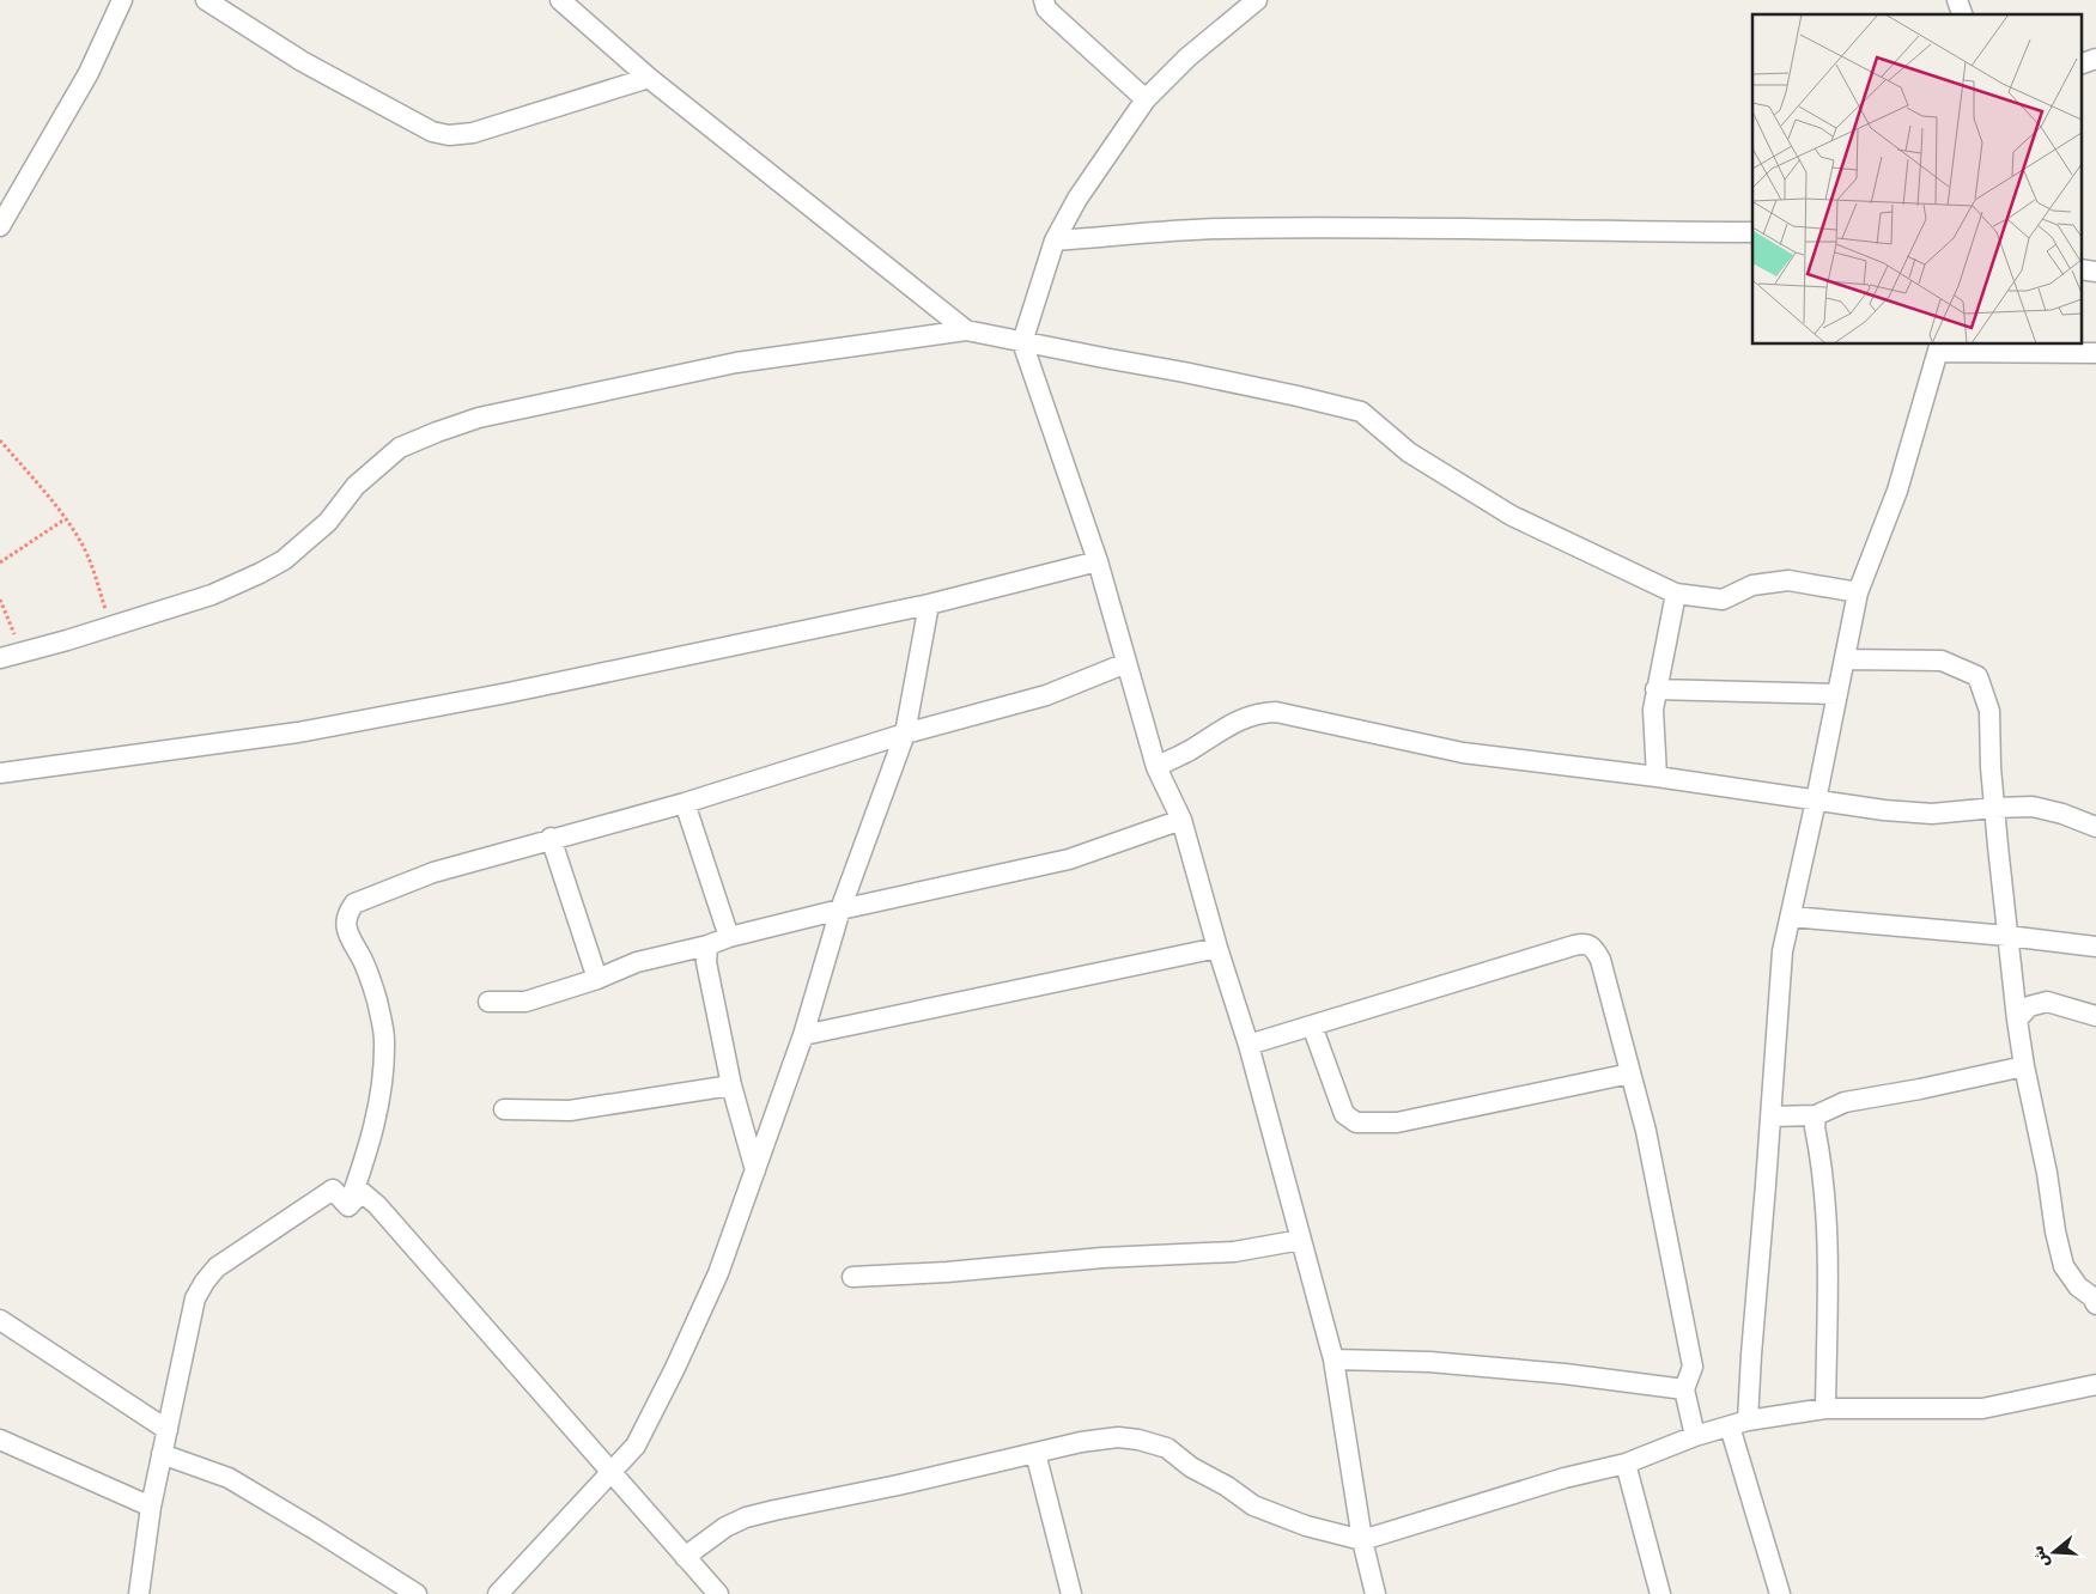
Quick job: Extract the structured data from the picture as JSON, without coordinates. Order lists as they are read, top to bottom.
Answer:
{
  "north": "left"
}
